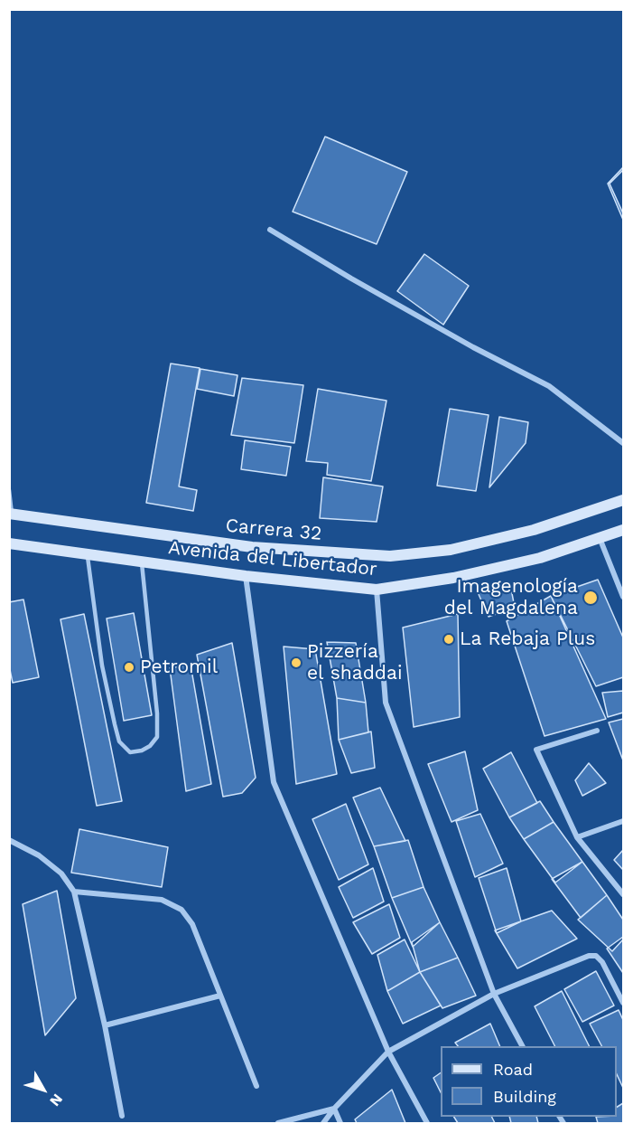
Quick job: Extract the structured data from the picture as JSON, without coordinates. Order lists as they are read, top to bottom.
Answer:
{
  "streets": {
    "main road": ["Carrera 32", "Avenida del Libertador"]
  },
  "places": [
    "Imagenología del Magdalena",
    "La Rebaja Plus",
    "Pizzería el shaddai",
    "Petromil"
  ],
  "legend": ["Road", "Building"],
  "north": "bottom right"
}
